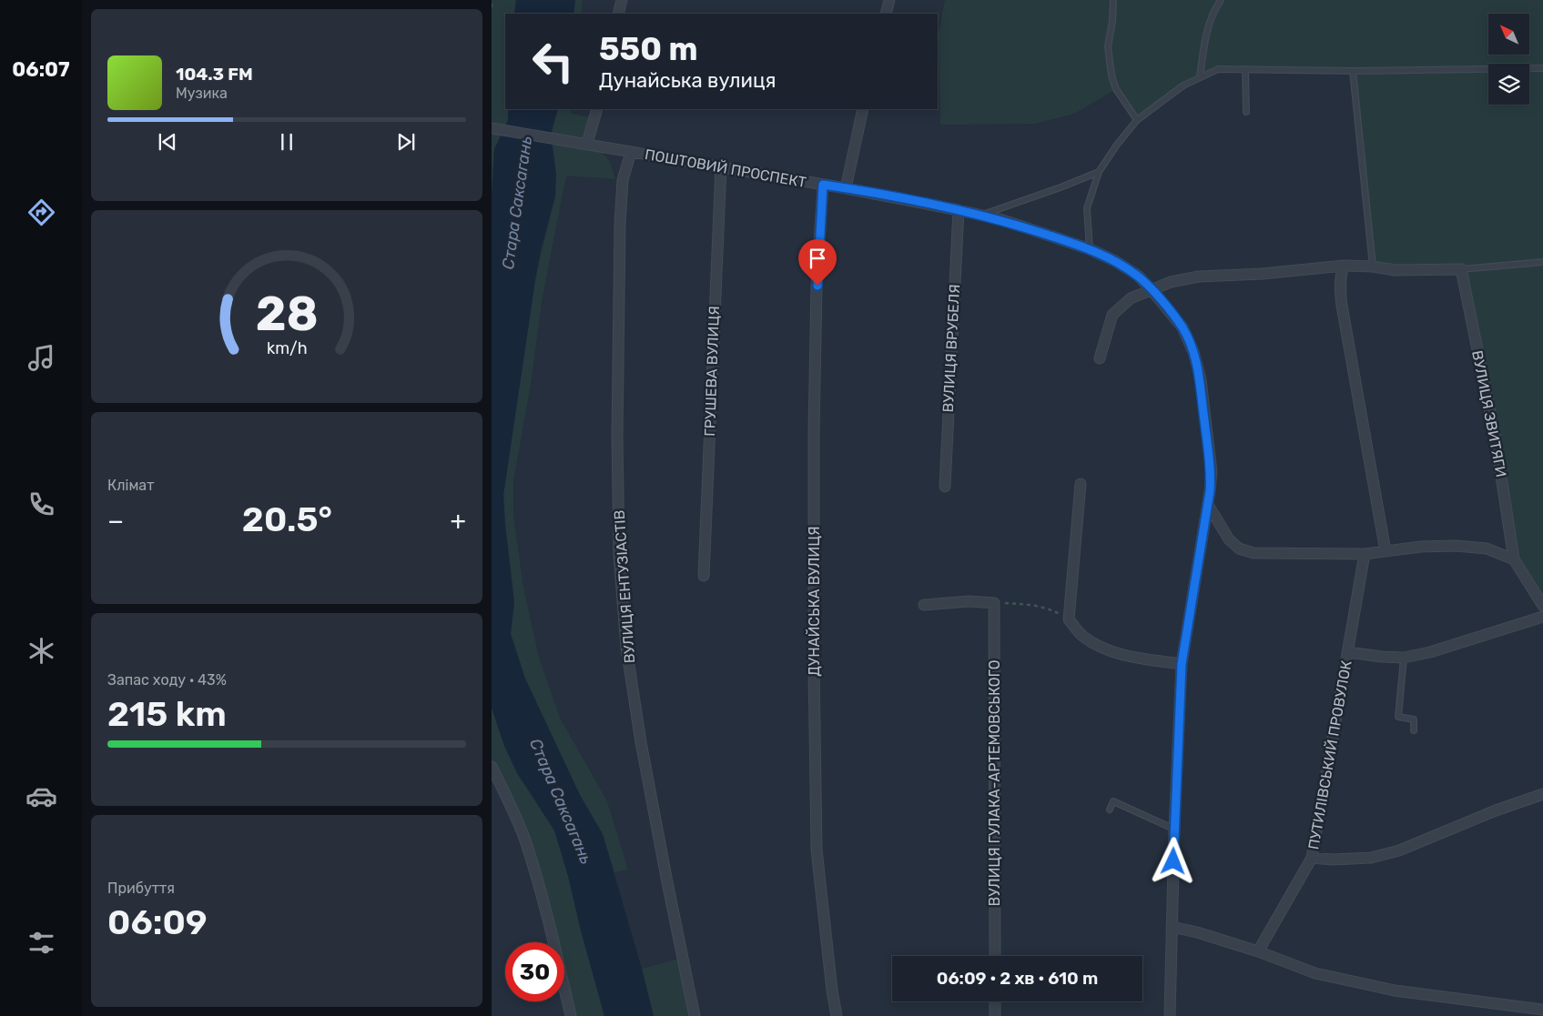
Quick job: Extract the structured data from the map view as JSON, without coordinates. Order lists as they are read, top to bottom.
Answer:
{
  "streets": {
    "street": [
      "ПОШТОВИЙ ПРОСПЕКТ",
      "ВУЛИЦЯ ВРУБЕЛЯ",
      "ГРУШЕВА ВУЛИЦЯ",
      "ВУЛИЦЯ ЗВИТЯГИ",
      "ВУЛИЦЯ ЕНТУЗІАСТІВ",
      "ДУНАЙСЬКА ВУЛИЦЯ",
      "ПУТИЛІВСЬКИЙ ПРОВУЛОК",
      "ВУЛИЦЯ ГУЛАКА-АРТЕМОВСЬКОГО"
    ]
  },
  "crossings": [
    ["ПОШТОВИЙ ПРОСПЕКТ", "ВУЛИЦЯ ВРУБЕЛЯ"],
    ["ПОШТОВИЙ ПРОСПЕКТ", "ГРУШЕВА ВУЛИЦЯ"],
    ["ПОШТОВИЙ ПРОСПЕКТ", "ВУЛИЦЯ ЕНТУЗІАСТІВ"],
    ["ПОШТОВИЙ ПРОСПЕКТ", "ДУНАЙСЬКА ВУЛИЦЯ"]
  ],
  "water": ["Стара Саксагань"],
  "north": "top left",
  "page": {
    "tabs": "06:07",
    "turn": ["550 m", "Дунайська вулиця"],
    "song": ["104.3 FM", "Музика"],
    "tile": [
      "Клімат",
      ["Запас ходу · 43%", "215 km"],
      ["Прибуття", "06:09"]
    ],
    "heat": ["−", "20.5°", "+"],
    "limit": "30",
    "trip": "06:09 · 2 хв · 610 m",
    "gauge": ["28", "km/h"]
  }
}
